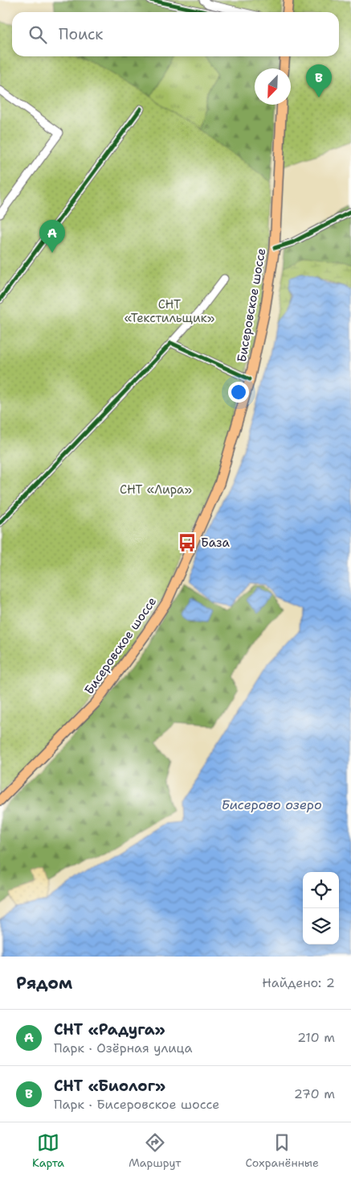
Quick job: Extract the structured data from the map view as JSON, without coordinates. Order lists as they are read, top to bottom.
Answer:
{
  "streets": {
    "main road": ["Бисеровское шоссе"]
  },
  "water": ["Бисерово озеро"],
  "parks": ["СНТ «Текстильщик»", "СНТ «Лира»"],
  "places": {
    "bus stop": ["База"]
  },
  "north": "bottom left",
  "page": {
    "search": "Поиск",
    "pins": ["B", "A"],
    "heading": ["Рядом", "Найдено: 2"],
    "list": [
      {
        "mark": "A",
        "name": "СНТ «Радуга»",
        "note": "Парк · Озёрная улица",
        "value": "210 m"
      },
      {
        "mark": "B",
        "name": "СНТ «Биолог»",
        "note": "Парк · Бисеровское шоссе",
        "value": "270 m"
      }
    ],
    "nav": ["Карта", "Маршрут", "Сохранённые"]
  }
}
